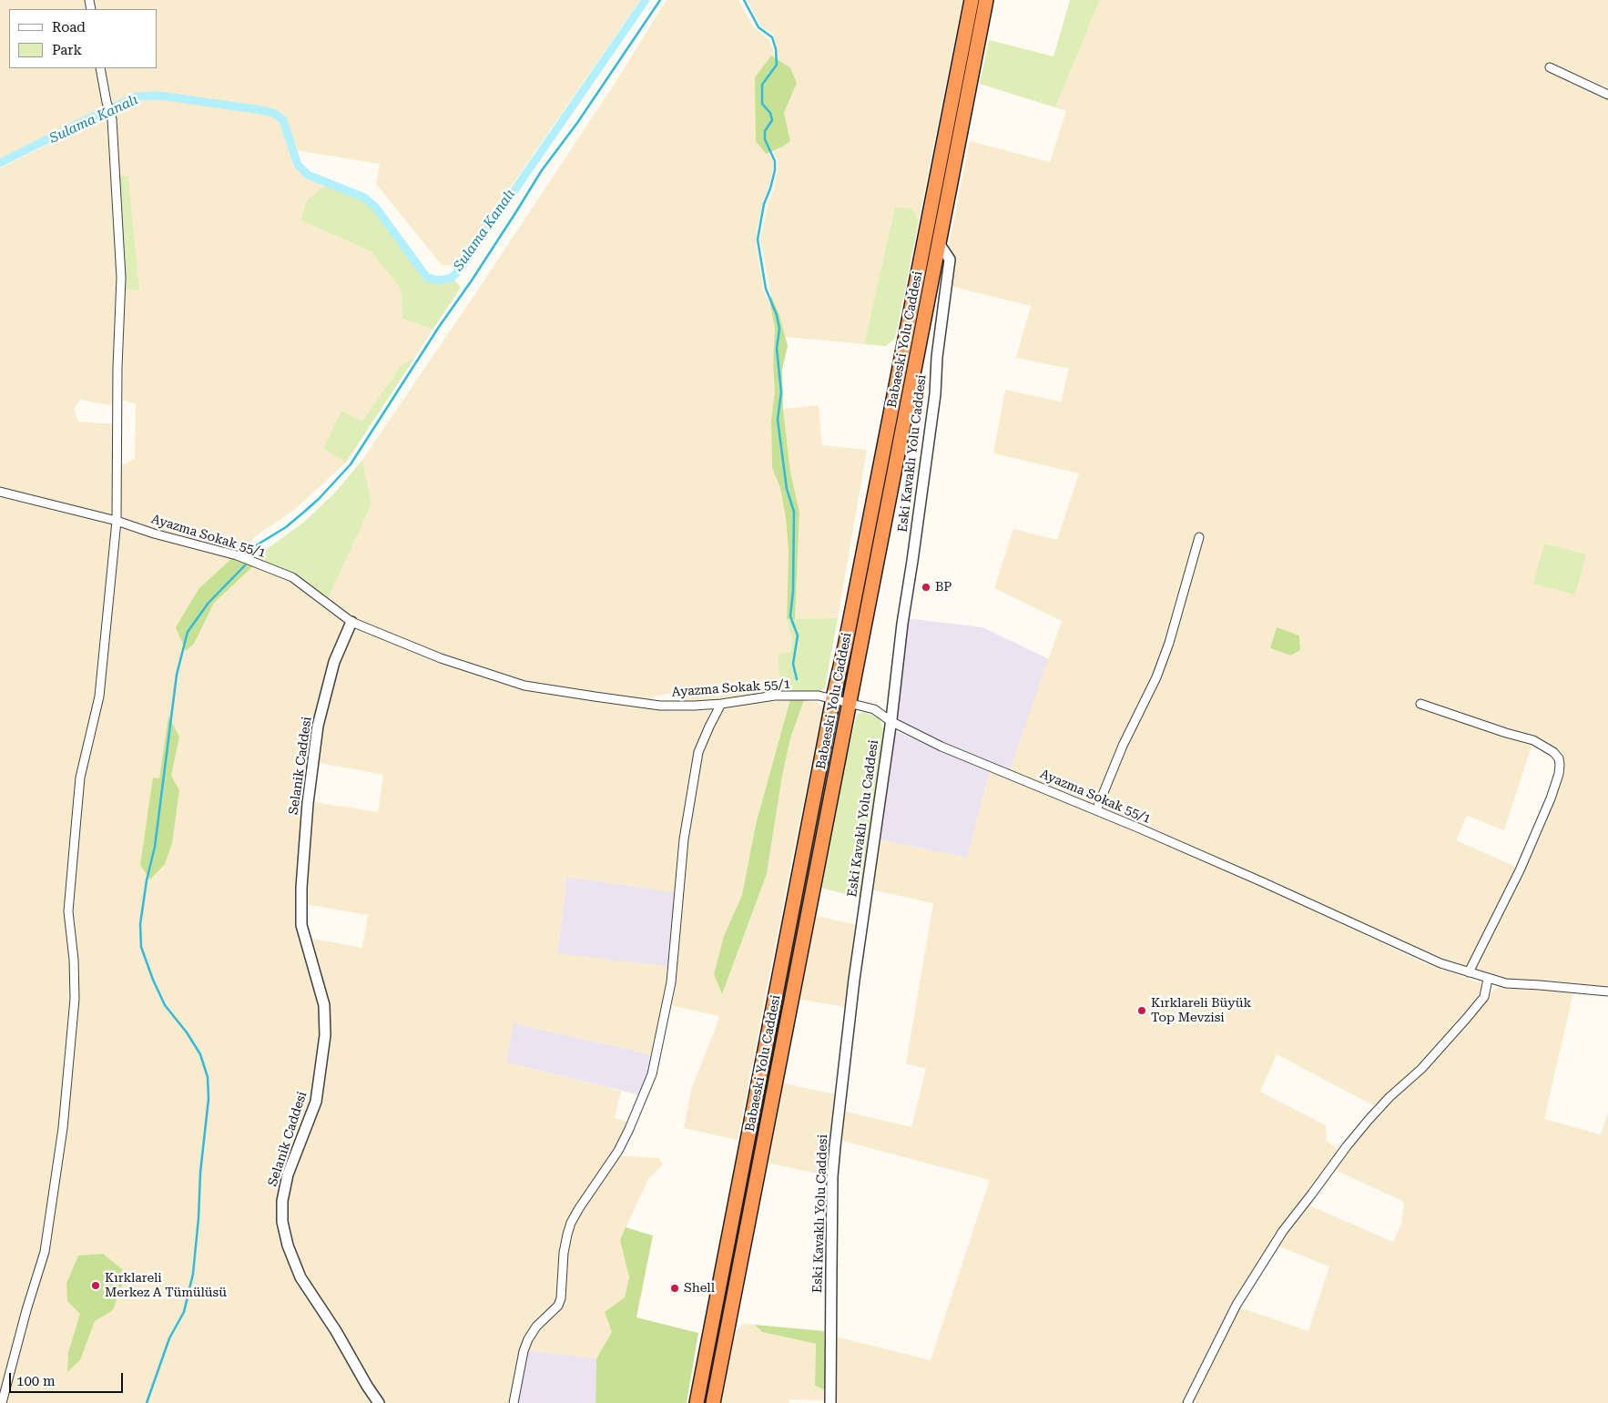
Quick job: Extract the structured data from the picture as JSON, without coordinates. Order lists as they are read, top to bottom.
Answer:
{
  "streets": {
    "highway": ["Babaeski Yolu Caddesi"],
    "street": ["Eski Kavaklı Yolu Caddesi", "Ayazma Sokak 55/1", "Selanik Caddesi"]
  },
  "crossings": [
    ["Babaeski Yolu Caddesi", "Eski Kavaklı Yolu Caddesi"],
    ["Babaeski Yolu Caddesi", "Ayazma Sokak 55/1"],
    ["Eski Kavaklı Yolu Caddesi", "Ayazma Sokak 55/1"],
    ["Ayazma Sokak 55/1", "Selanik Caddesi"]
  ],
  "water": ["Sulama Kanalı"],
  "places": [
    "BP",
    "Kırklareli Büyük Top Mevzisi",
    "Kırklareli Merkez A Tümülüsü",
    "Shell"
  ],
  "legend": ["Road", "Park"],
  "scale_bar": "100 m"
}
